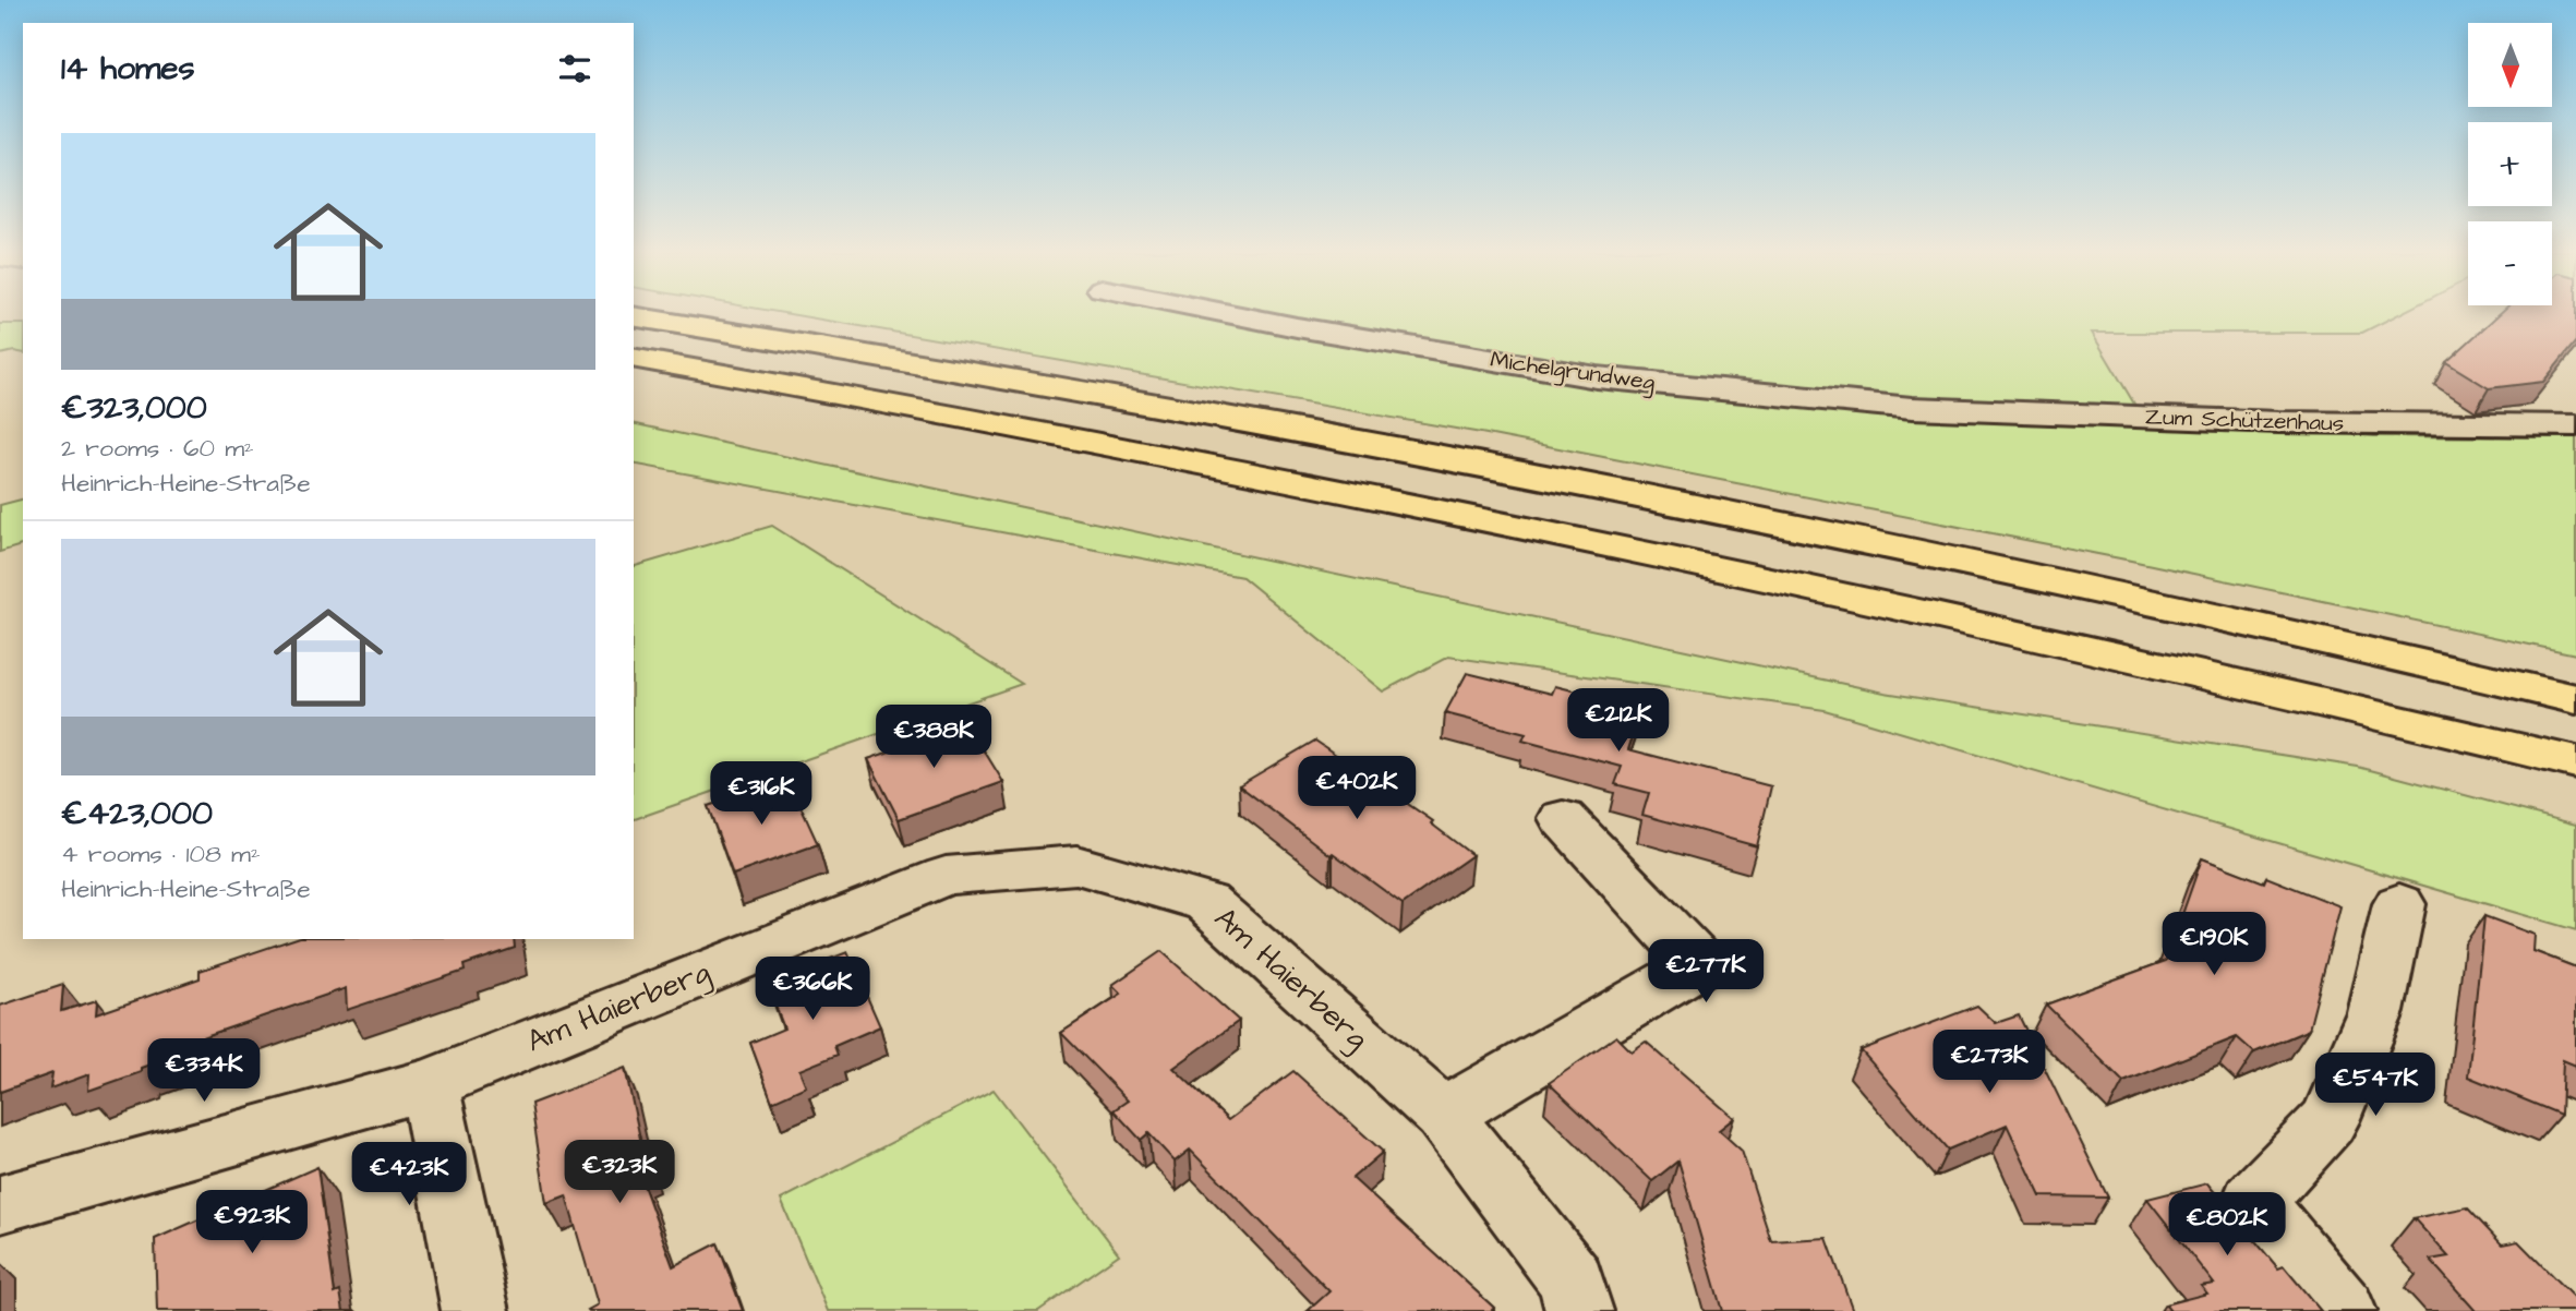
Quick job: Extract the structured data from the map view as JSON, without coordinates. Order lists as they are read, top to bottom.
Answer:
{
  "streets": {
    "street": ["Michelgrundweg", "Zum Schützenhaus", "Am Haierberg"]
  },
  "crossings": [
    ["Michelgrundweg", "Zum Schützenhaus"]
  ],
  "north": "bottom",
  "page": {
    "map_buttons": ["+", "−"],
    "heading": "14 homes",
    "list": [
      {
        "name": "€323,000",
        "note": "2 rooms · 60 m² · Heinrich-Heine-Straße"
      },
      {
        "name": "€423,000",
        "note": "4 rooms · 108 m² · Heinrich-Heine-Straße"
      }
    ],
    "price": [
      "€212K",
      "€388K",
      "€402K",
      "€316K",
      "€190K",
      "€277K",
      "€366K",
      "€273K",
      "€334K",
      "€547K",
      "€323K",
      "€423K",
      "€923K",
      "€802K"
    ]
  }
}
